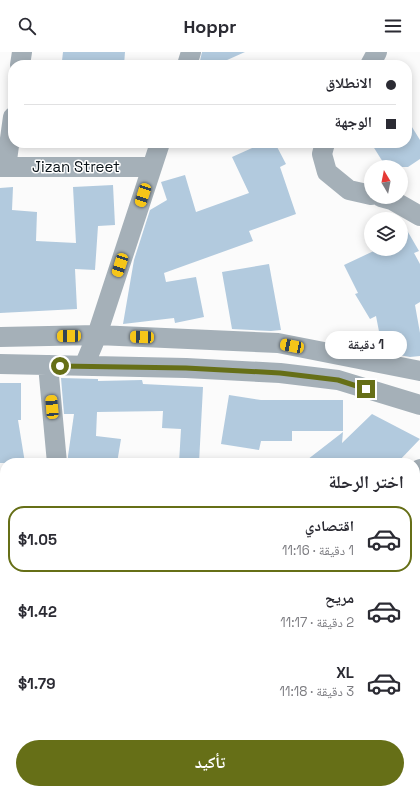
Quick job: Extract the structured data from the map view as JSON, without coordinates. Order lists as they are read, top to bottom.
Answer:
{
  "streets": {
    "street": ["Jizan Street"]
  },
  "north": "top",
  "page": {
    "header": "Hoppr",
    "banner": ["الانطلاق", "الوجهة"],
    "bubble": "1 دقيقة",
    "heading": "اختر الرحلة",
    "list": [
      {
        "name": "اقتصادي",
        "note": "1 دقيقة · 11:16",
        "value": "$1.05"
      },
      {
        "name": "مريح",
        "note": "2 دقيقة · 11:17",
        "value": "$1.42"
      },
      {
        "name": "XL",
        "note": "3 دقيقة · 11:18",
        "value": "$1.79"
      }
    ],
    "buttons": "تأكيد"
  }
}
